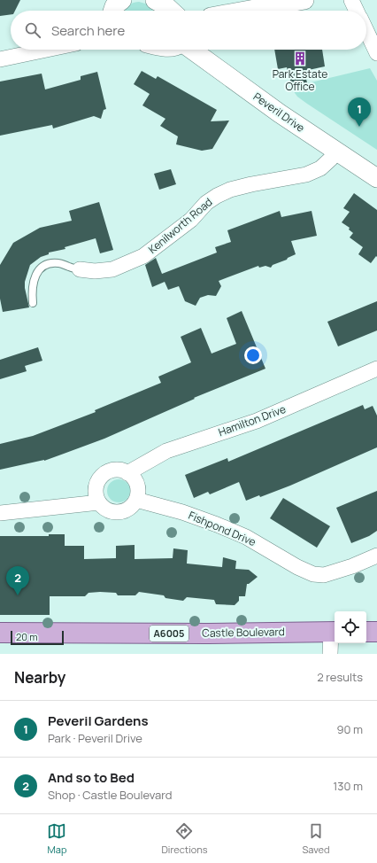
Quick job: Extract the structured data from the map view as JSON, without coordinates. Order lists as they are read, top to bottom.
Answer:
{
  "streets": {
    "main road": ["Castle Boulevard", "A6005"],
    "street": [
      "Peveril Drive",
      "Kenilworth Road",
      "Hamilton Drive",
      "Fishpond Drive"
    ]
  },
  "crossings": [
    ["Peveril Drive", "Kenilworth Road"],
    ["Hamilton Drive", "Fishpond Drive"]
  ],
  "places": {
    "building": ["Park Estate Office"]
  },
  "scale_bar": "20 m",
  "page": {
    "search": "Search here",
    "pins": ["1", "2"],
    "scale": "20 m",
    "heading": ["Nearby", "2 results"],
    "list": [
      {
        "mark": "1",
        "name": "Peveril Gardens",
        "note": "Park · Peveril Drive",
        "value": "90 m"
      },
      {
        "mark": "2",
        "name": "And so to Bed",
        "note": "Shop · Castle Boulevard",
        "value": "130 m"
      }
    ],
    "nav": ["Map", "Directions", "Saved"]
  }
}
